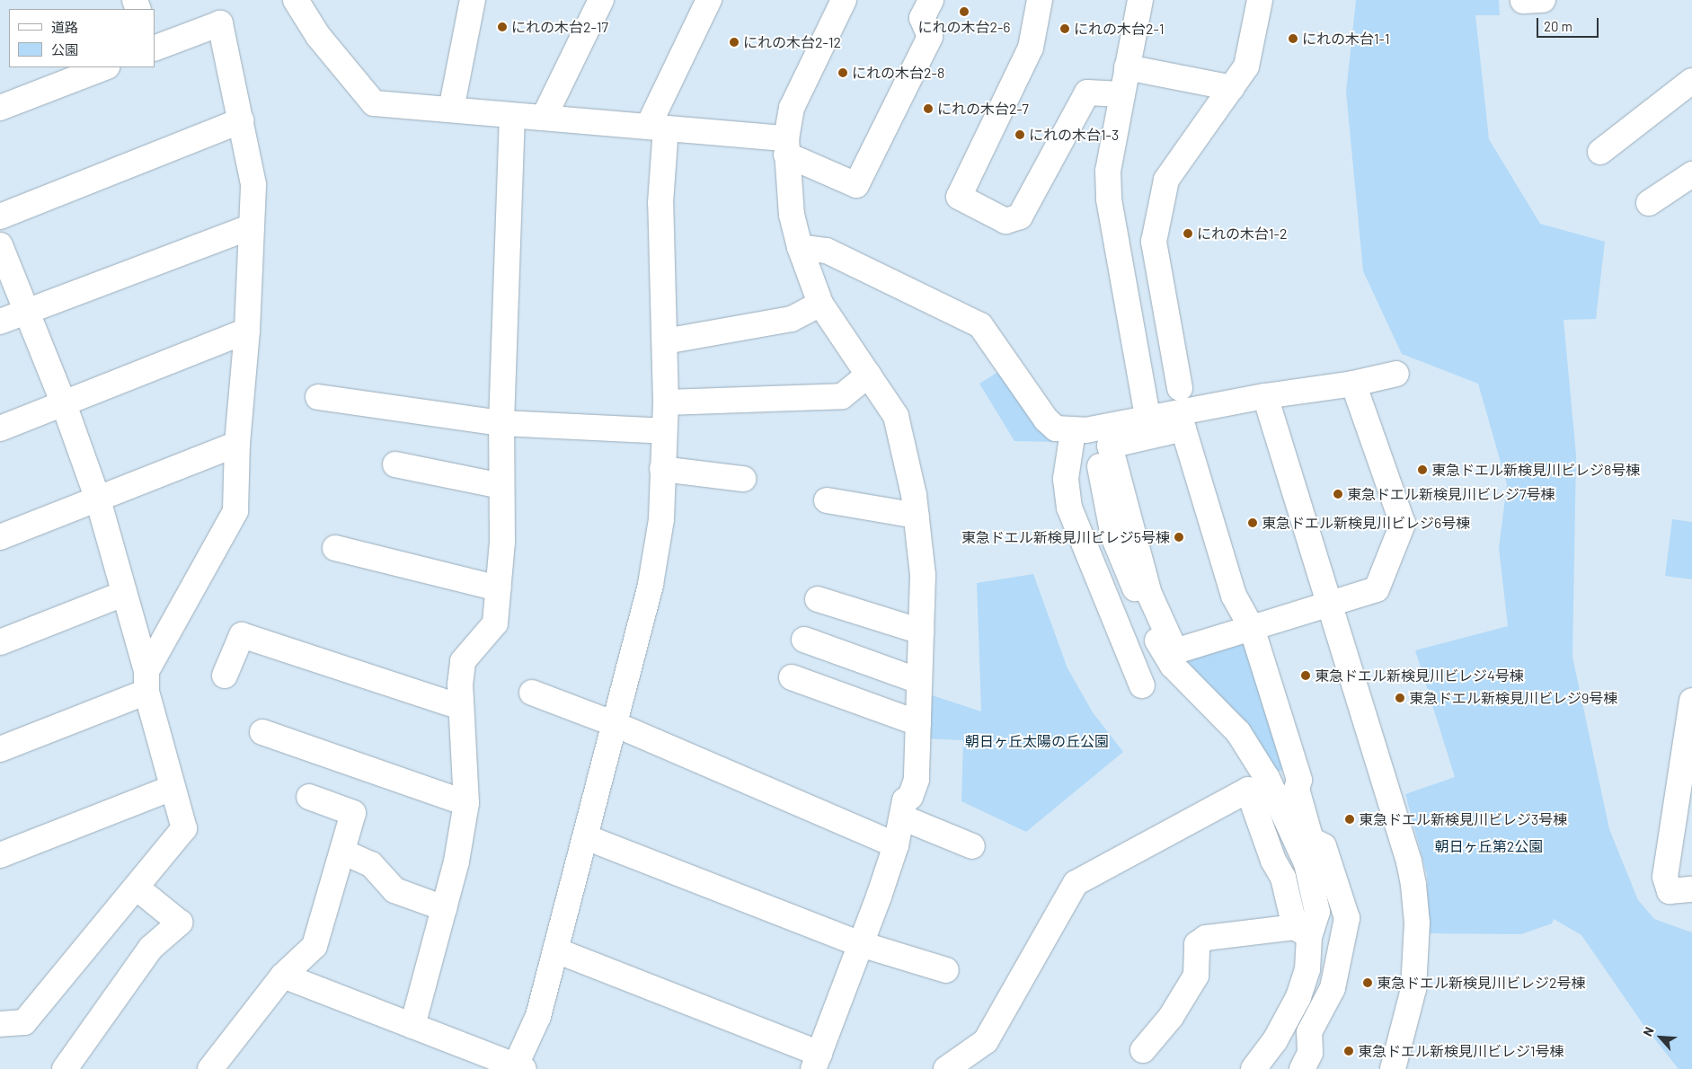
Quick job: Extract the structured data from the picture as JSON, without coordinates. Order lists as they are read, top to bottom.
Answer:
{
  "parks": ["朝日ヶ丘太陽の丘公園", "朝日ヶ丘第2公園"],
  "places": [
    "にれの木台2-6",
    "にれの木台2-17",
    "にれの木台2-1",
    "にれの木台1-1",
    "にれの木台2-12",
    "にれの木台2-8",
    "にれの木台2-7",
    "にれの木台1-3",
    "にれの木台1-2",
    "東急ドエル新検見川ビレジ8号棟",
    "東急ドエル新検見川ビレジ7号棟",
    "東急ドエル新検見川ビレジ6号棟",
    "東急ドエル新検見川ビレジ5号棟",
    "東急ドエル新検見川ビレジ4号棟",
    "東急ドエル新検見川ビレジ9号棟",
    "東急ドエル新検見川ビレジ3号棟",
    "東急ドエル新検見川ビレジ2号棟",
    "東急ドエル新検見川ビレジ1号棟"
  ],
  "legend": ["道路", "公園"],
  "scale_bar": "20 m",
  "north": "top left"
}
